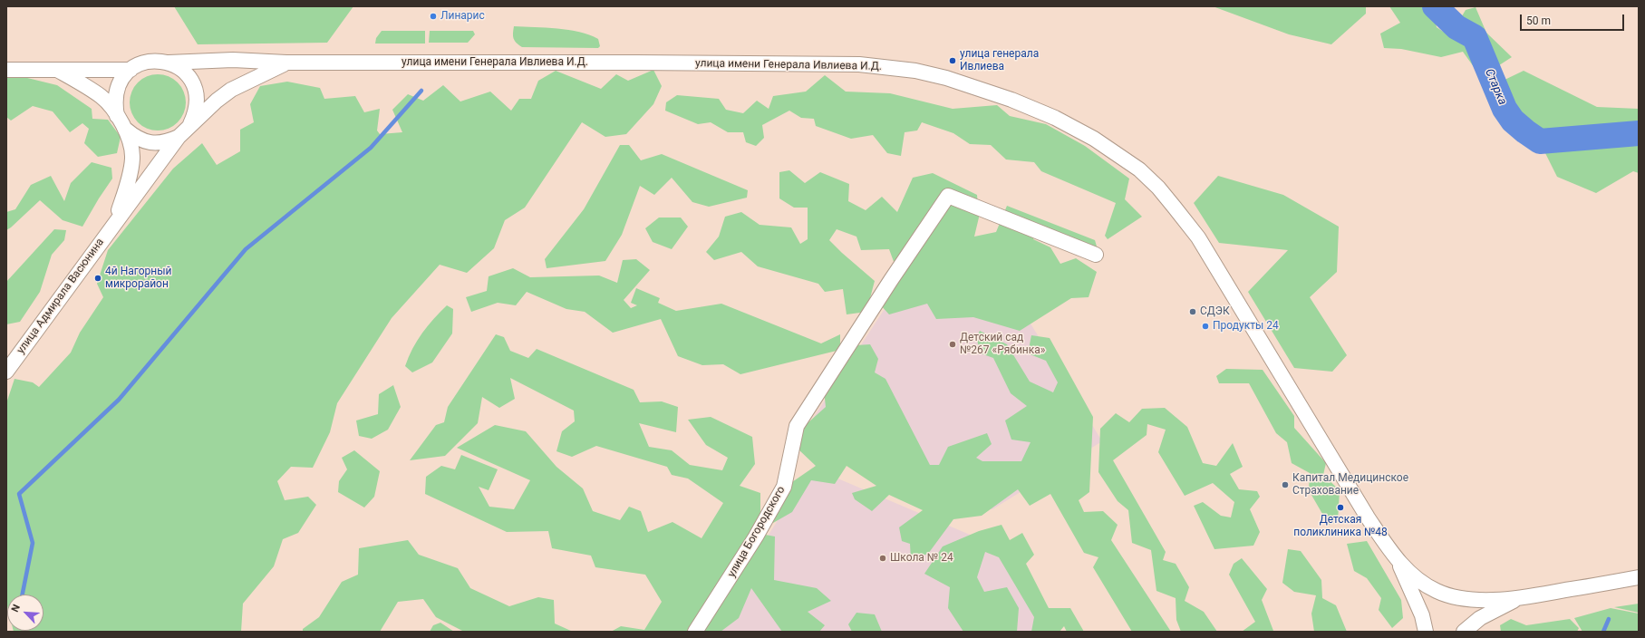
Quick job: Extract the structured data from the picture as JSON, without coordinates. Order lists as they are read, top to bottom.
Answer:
{
  "streets": {
    "street": ["улица имени Генерала Ивлиева И.Д.", "улица Адмирала Васюнина", "улица Богородского"]
  },
  "crossings": [
    ["улица имени Генерала Ивлиева И.Д.", "улица Адмирала Васюнина"]
  ],
  "water": ["Старка"],
  "places": [
    "Линарис",
    "улица генерала Ивлиева",
    "4й Нагорный микрорайон",
    "СДЭК",
    "Продукты 24",
    "Детский сад №267 «Рябинка»",
    "Капитал Медицинское Страхование",
    "Детская поликлиника №48",
    "Школа № 24"
  ],
  "scale_bar": "50 m",
  "north": "top left"
}
